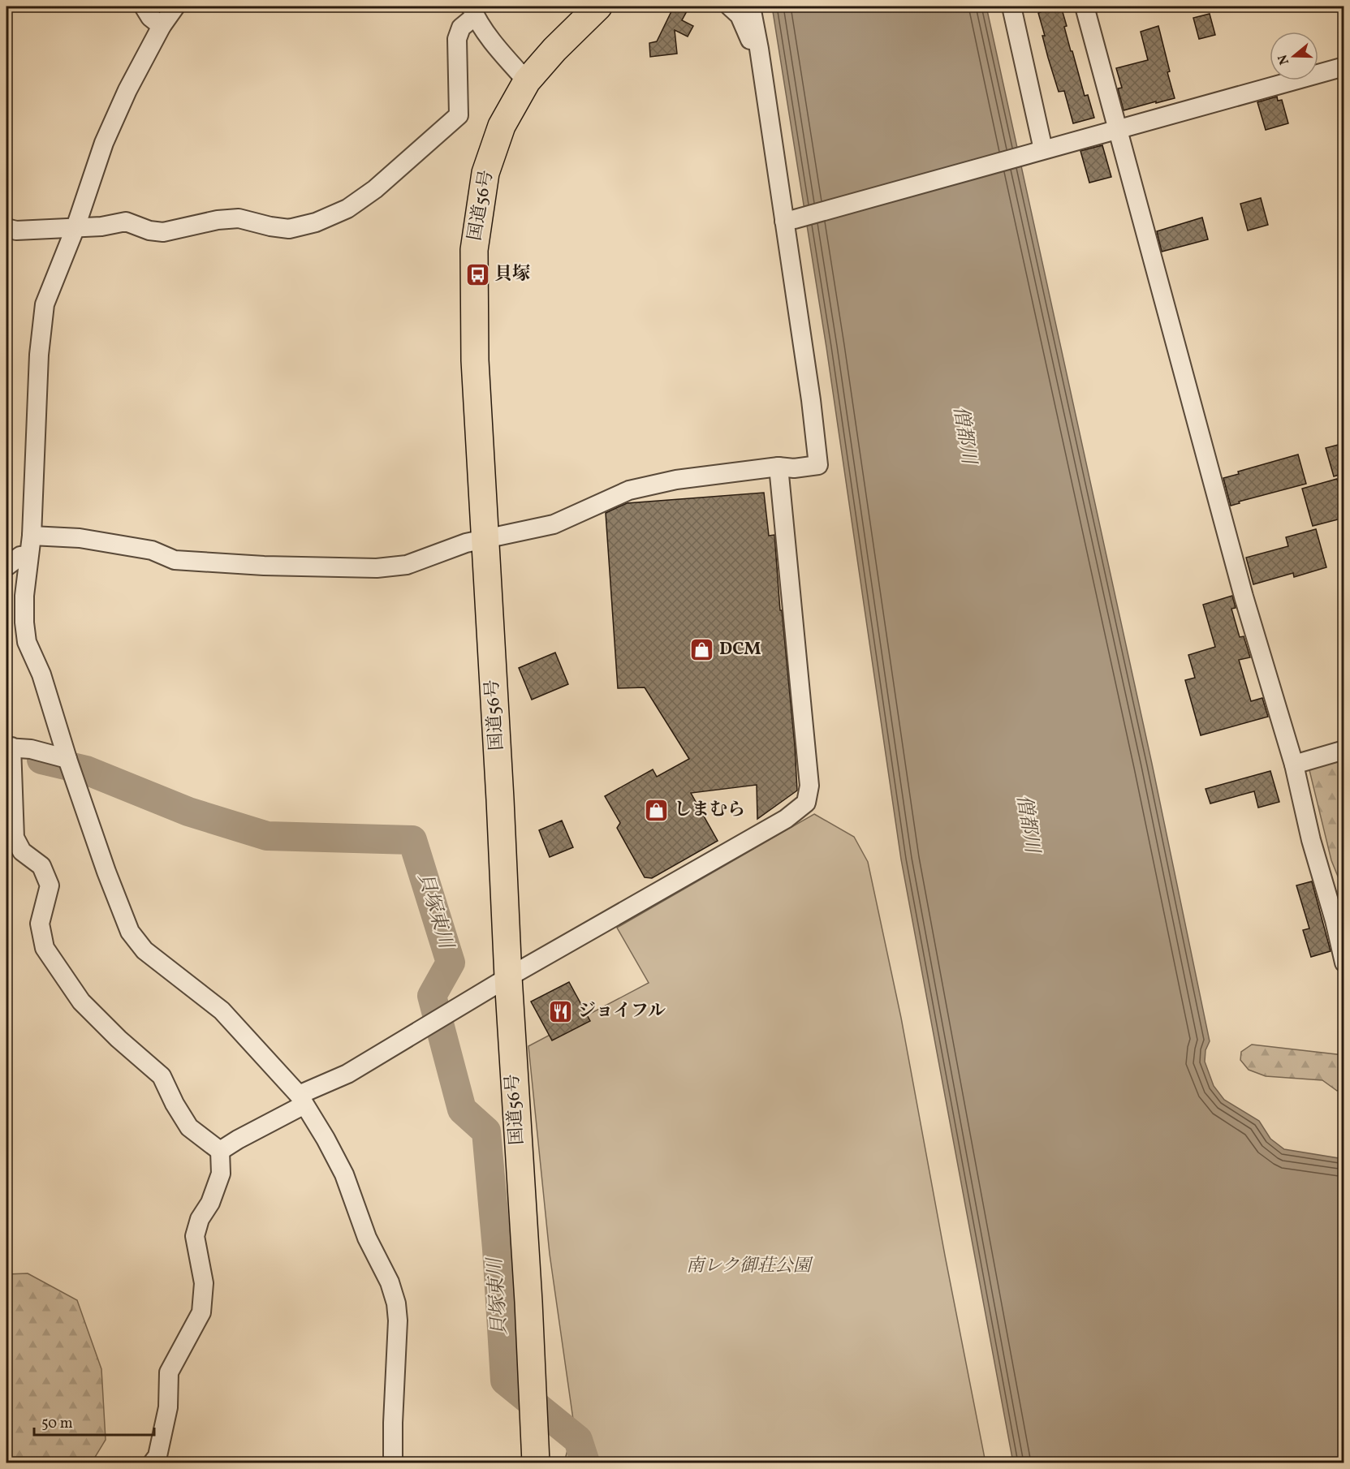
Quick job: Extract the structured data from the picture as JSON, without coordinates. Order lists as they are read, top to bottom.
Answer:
{
  "streets": {
    "highway": ["国道56号"]
  },
  "water": ["僧都川", "貝塚東川"],
  "parks": ["南レク御荘公園"],
  "places": {
    "bus stop": ["貝塚"],
    "shop": ["DCM", "しまむら"],
    "restaurant": ["ジョイフル"]
  },
  "scale_bar": "50 m",
  "north": "left"
}
